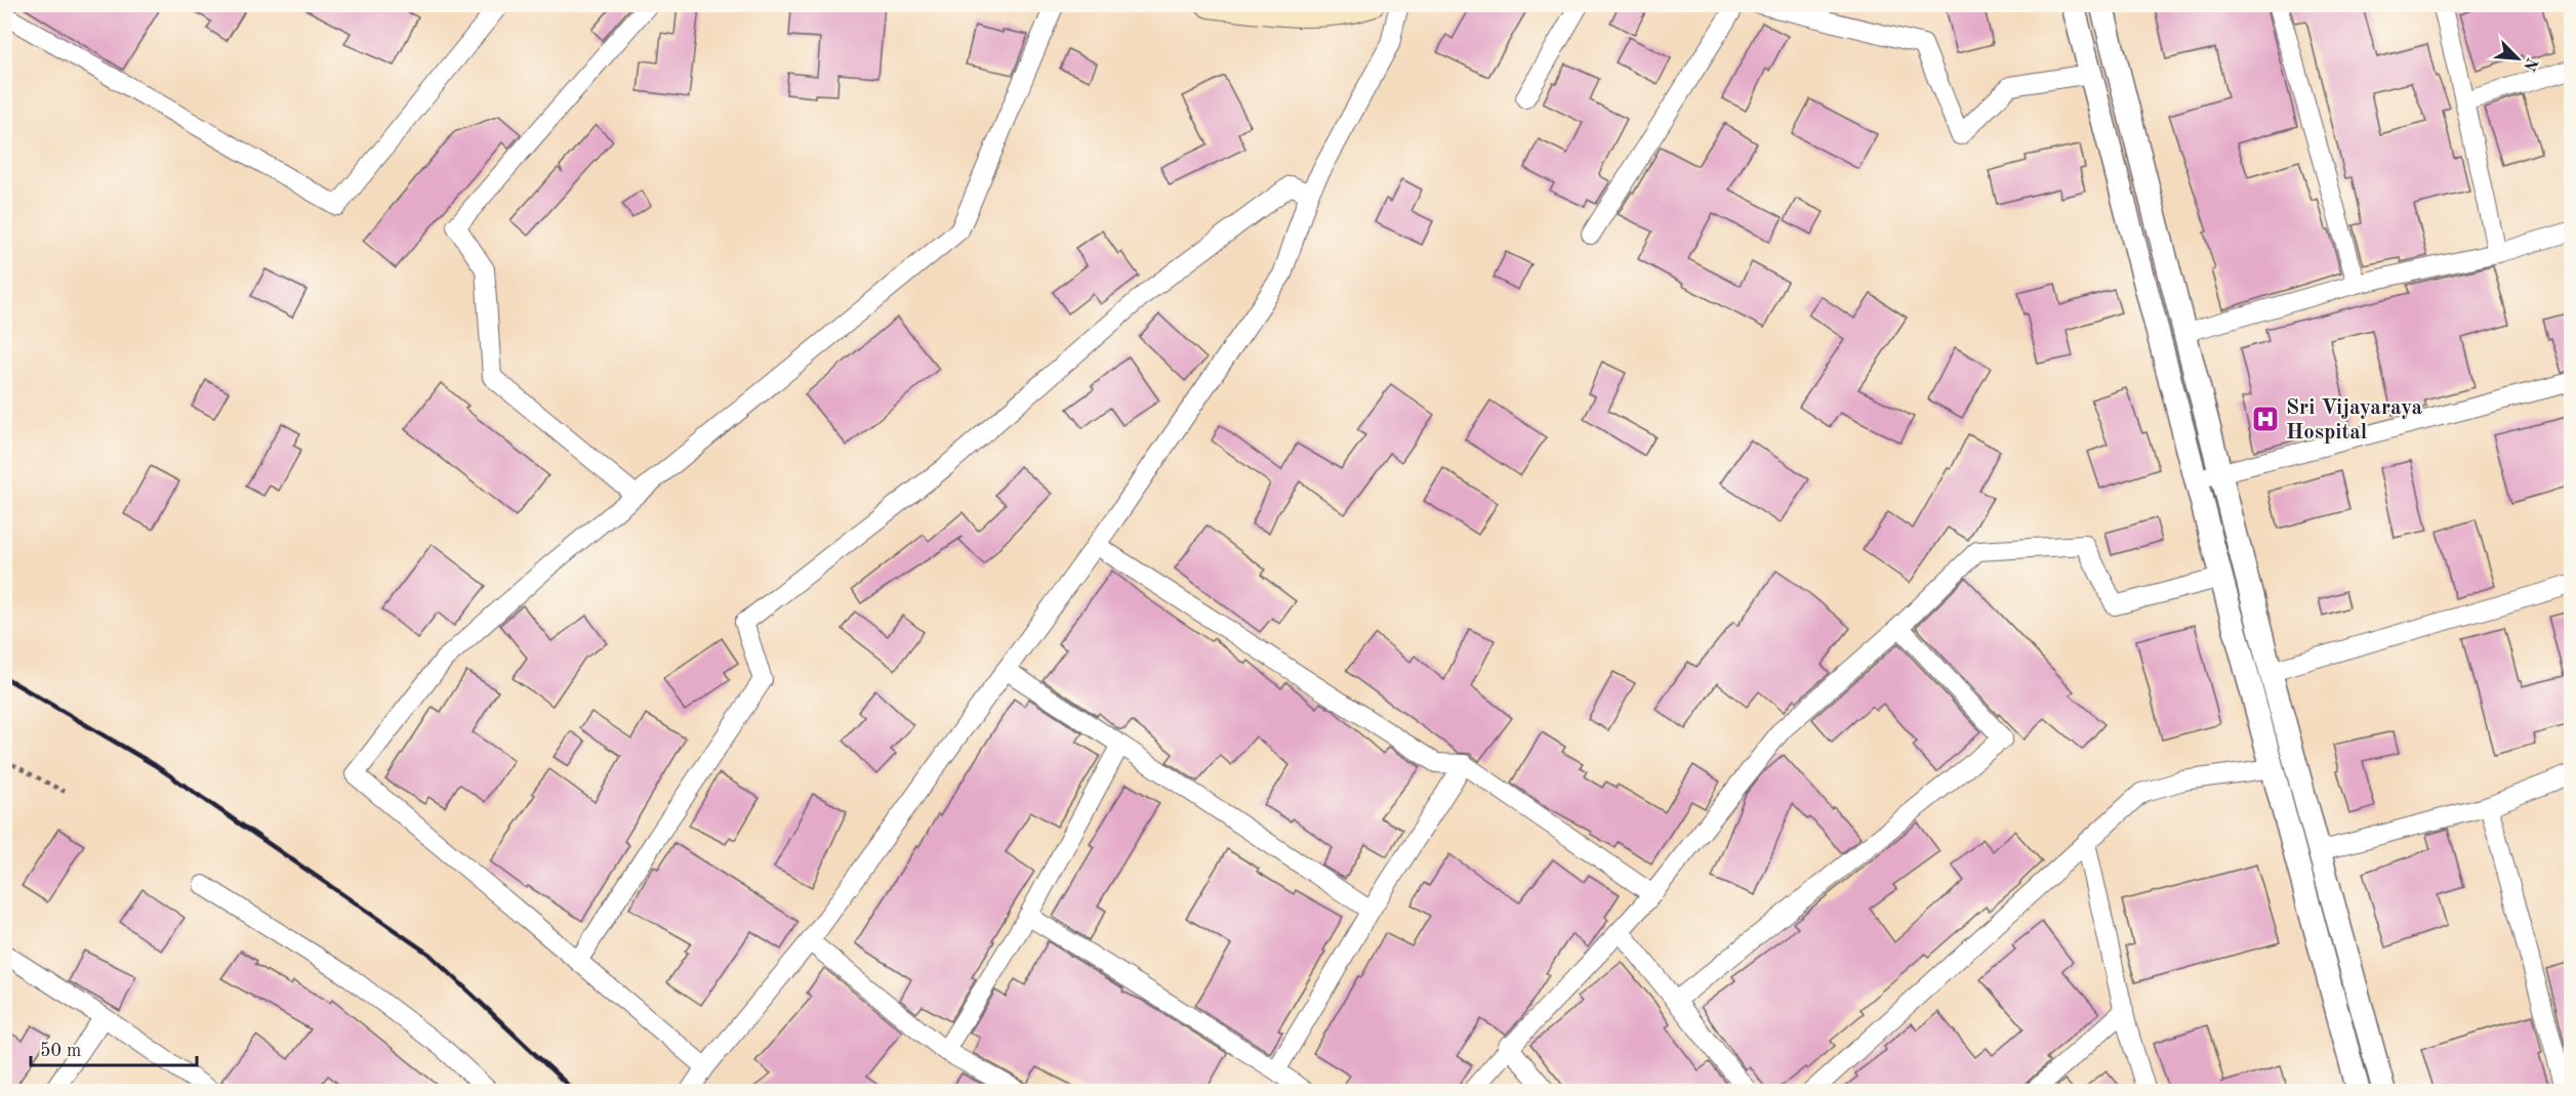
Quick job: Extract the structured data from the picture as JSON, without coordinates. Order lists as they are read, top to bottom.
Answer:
{
  "places": {
    "hospital": ["Sri Vijayaraya Hospital"]
  },
  "scale_bar": "50 m",
  "north": "bottom right"
}
